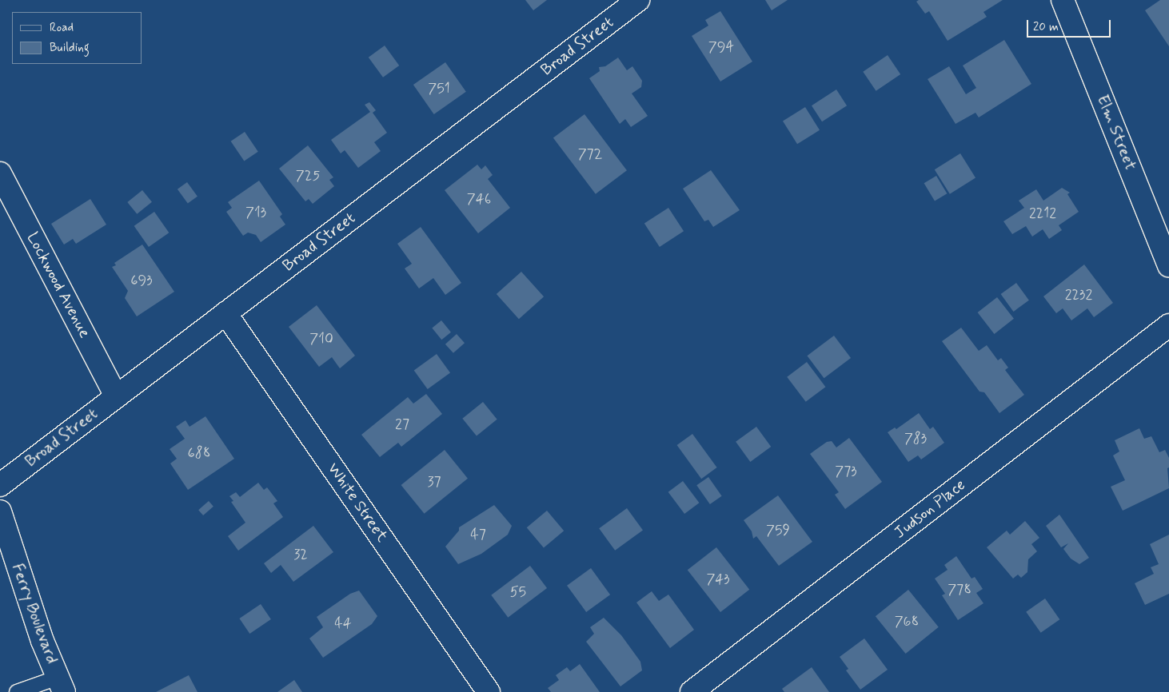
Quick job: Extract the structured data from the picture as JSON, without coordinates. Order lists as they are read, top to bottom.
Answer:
{
  "streets": {
    "street": [
      "Broad Street",
      "Elm Street",
      "Lockwood Avenue",
      "White Street",
      "Judson Place",
      "Ferry Boulevard"
    ]
  },
  "crossings": [
    ["Broad Street", "Lockwood Avenue"],
    ["Broad Street", "White Street"]
  ],
  "house_numbers": [
    "794",
    "751",
    "772",
    "725",
    "746",
    "713",
    "2212",
    "693",
    "2232",
    "710",
    "27",
    "783",
    "688",
    "773",
    "37",
    "759",
    "47",
    "32",
    "743",
    "778",
    "55",
    "768",
    "44"
  ],
  "legend": ["Road", "Building"],
  "scale_bar": "20 m"
}
